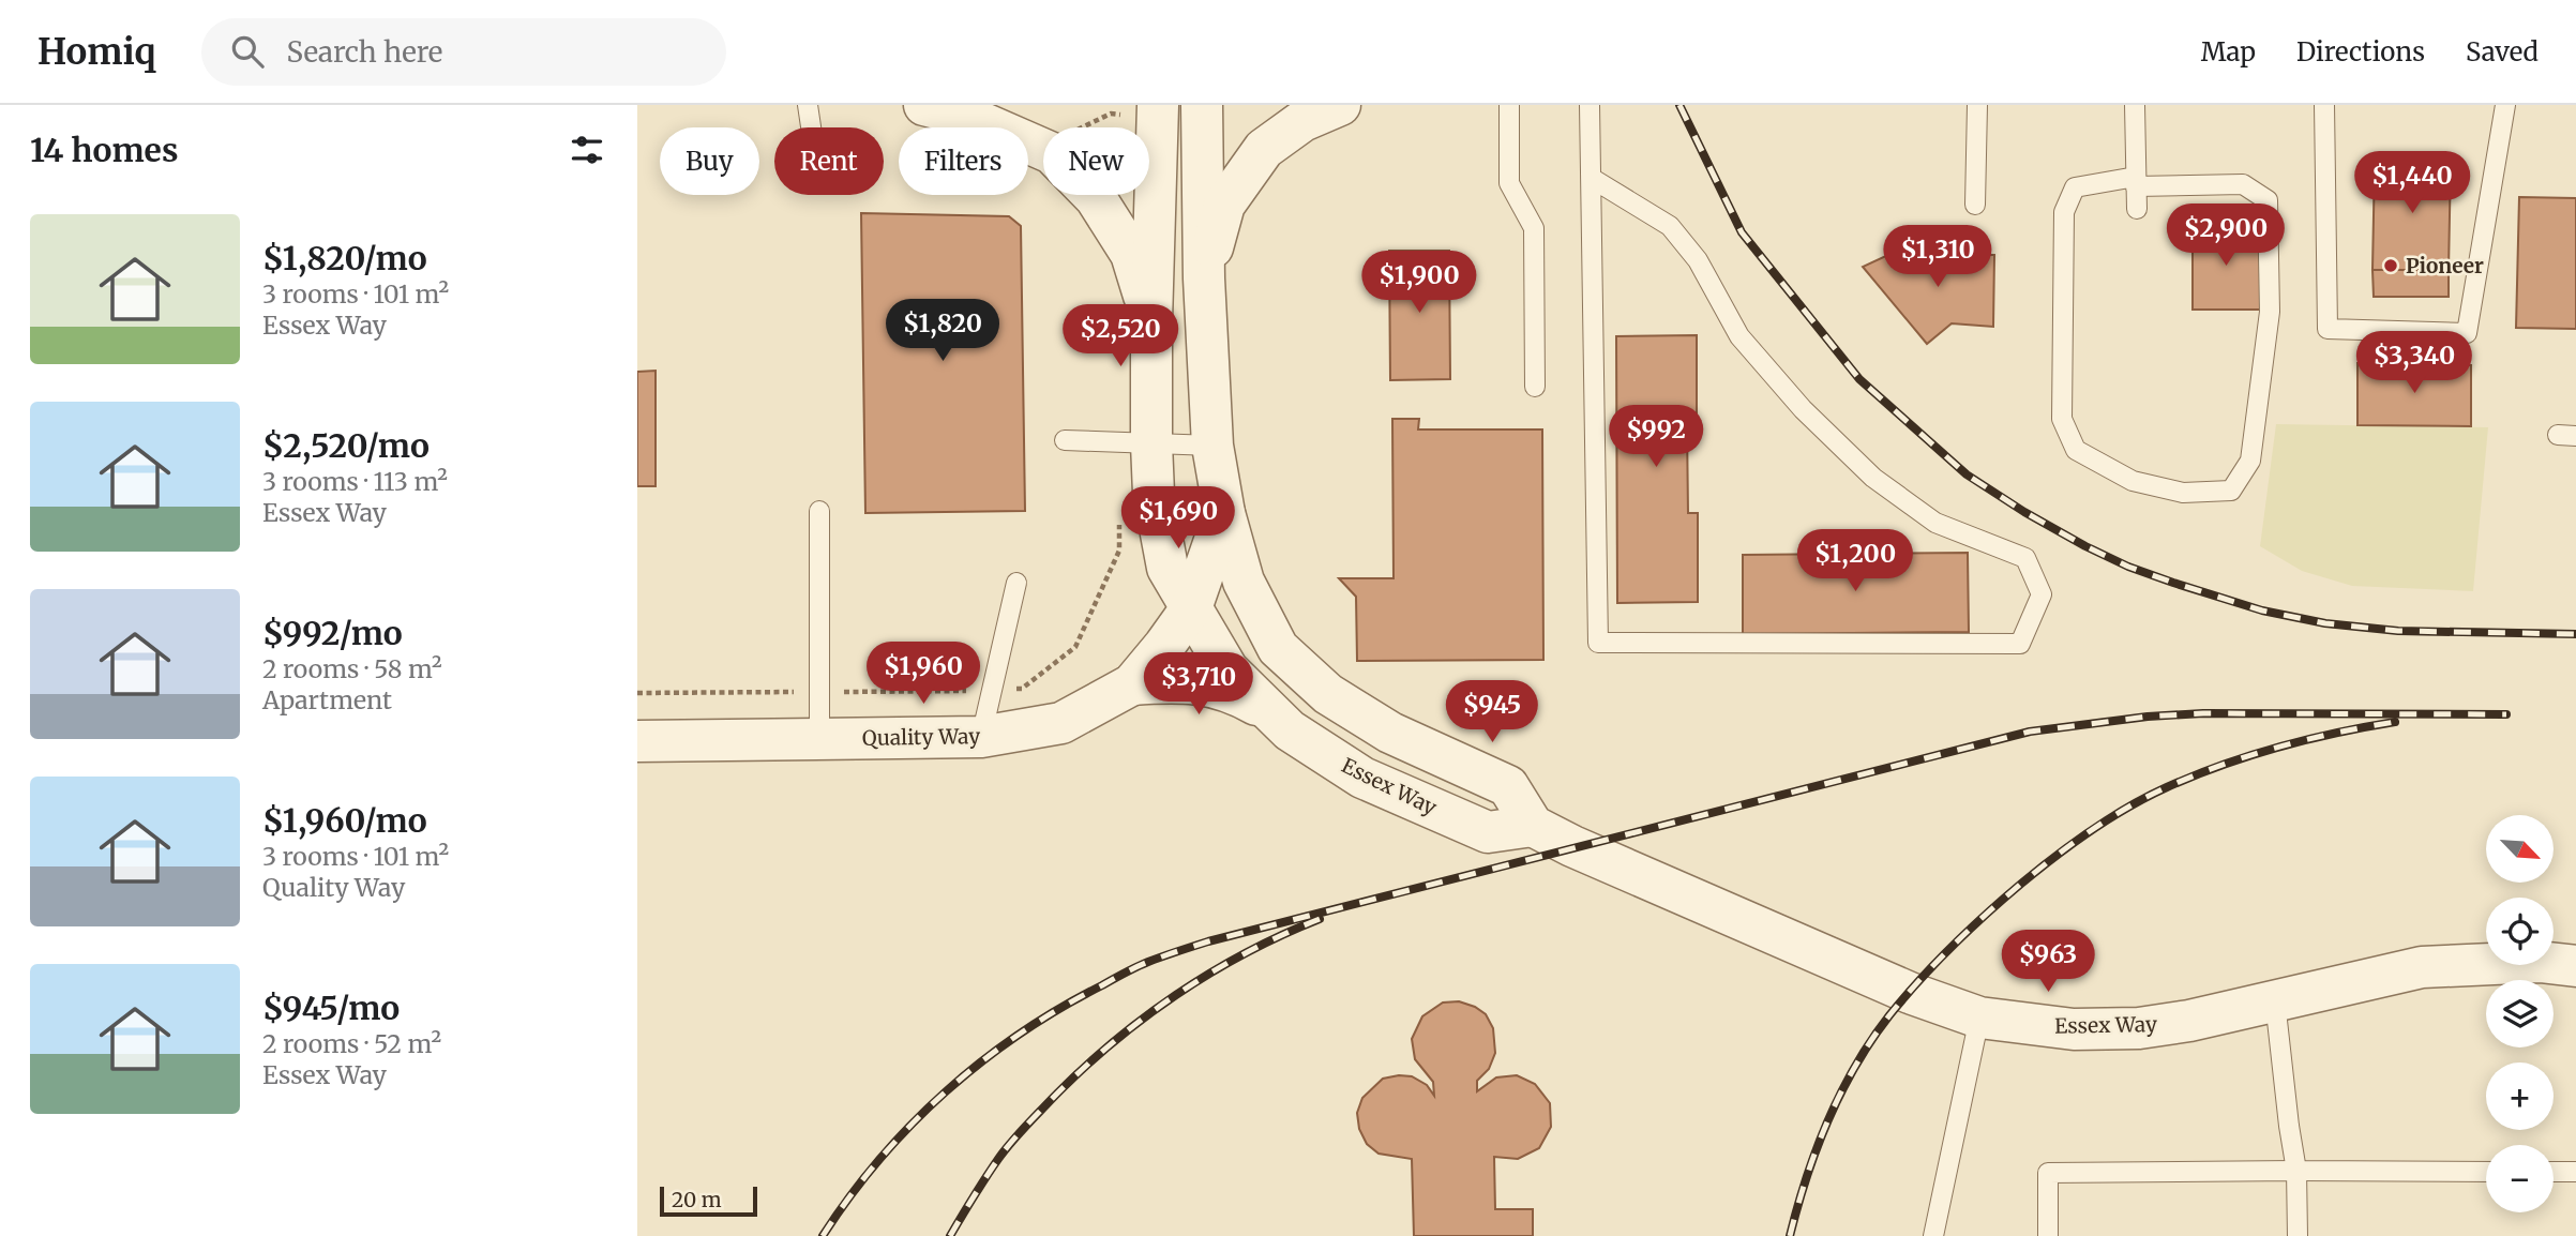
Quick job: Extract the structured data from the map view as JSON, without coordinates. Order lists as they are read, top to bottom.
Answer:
{
  "streets": {
    "street": ["Quality Way", "Essex Way"]
  },
  "crossings": [
    ["Quality Way", "Essex Way"]
  ],
  "places": ["Pioneer"],
  "scale_bar": "20 m",
  "north": "bottom right",
  "page": {
    "header": "Homiq",
    "search": "Search here",
    "nav": ["Map", "Directions", "Saved"],
    "heading": "14 homes",
    "chip": [
      "Buy",
      "Rent",
      "Filters",
      "New"
    ],
    "price": [
      "$1,440",
      "$2,900",
      "$1,310",
      "$1,900",
      "$1,820",
      "$2,520",
      "$3,340",
      "$992",
      "$1,690",
      "$1,200",
      "$1,960",
      "$3,710",
      "$945",
      "$963"
    ],
    "list": [
      {
        "name": "$1,820/mo",
        "note": "3 rooms · 101 m² · Essex Way"
      },
      {
        "name": "$2,520/mo",
        "note": "3 rooms · 113 m² · Essex Way"
      },
      {
        "name": "$992/mo",
        "note": "2 rooms · 58 m² · Apartment"
      },
      {
        "name": "$1,960/mo",
        "note": "3 rooms · 101 m² · Quality Way"
      },
      {
        "name": "$945/mo",
        "note": "2 rooms · 52 m² · Essex Way"
      }
    ],
    "map_buttons": ["+", "−"],
    "scale": "20 m"
  }
}
